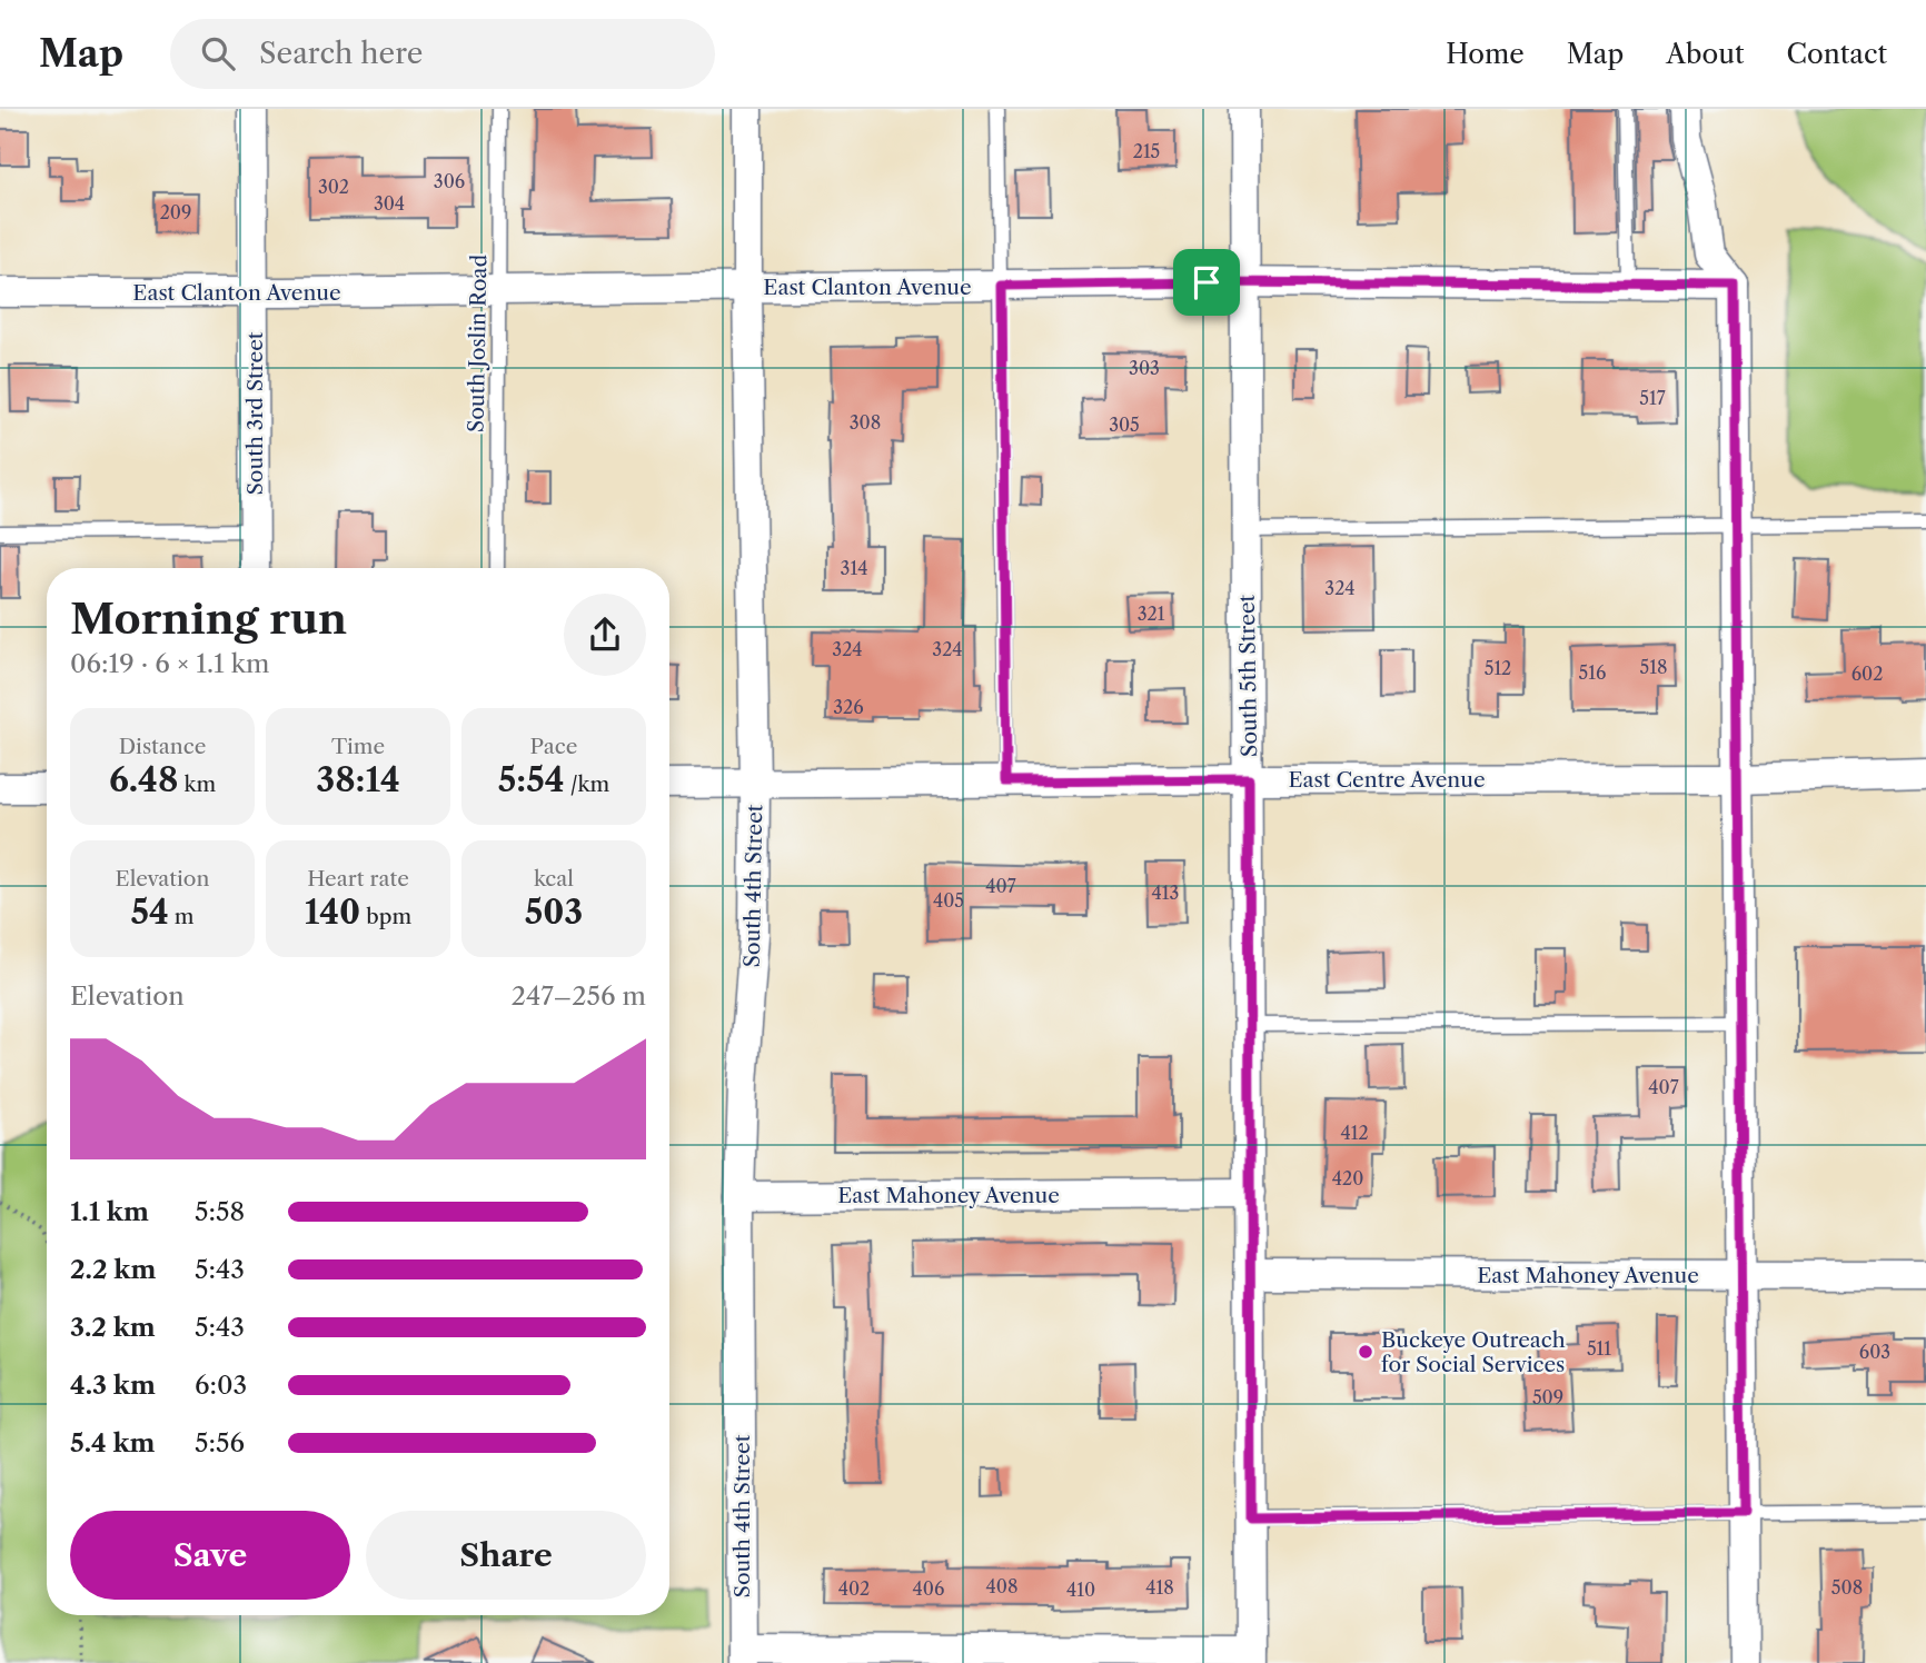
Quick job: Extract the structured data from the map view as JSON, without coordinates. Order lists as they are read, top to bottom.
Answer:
{
  "streets": {
    "street": [
      "East Clanton Avenue",
      "South 3rd Street",
      "South 5th Street",
      "East Centre Avenue",
      "South 4th Street",
      "East Mahoney Avenue"
    ],
    "lane": ["South Joslin Road"]
  },
  "crossings": [
    ["East Clanton Avenue", "South Joslin Road"],
    ["East Clanton Avenue", "South 3rd Street"],
    ["East Clanton Avenue", "South 5th Street"],
    ["East Clanton Avenue", "South 4th Street"],
    ["South 5th Street", "East Centre Avenue"],
    ["South 5th Street", "East Mahoney Avenue"],
    ["East Centre Avenue", "South 4th Street"],
    ["South 4th Street", "East Mahoney Avenue"]
  ],
  "places": ["Buckeye Outreach for Social Services"],
  "house_numbers": [
    "215",
    "306",
    "302",
    "304",
    "209",
    "303",
    "517",
    "308",
    "305",
    "314",
    "324",
    "321",
    "324",
    "324",
    "518",
    "512",
    "516",
    "602",
    "326",
    "407",
    "413",
    "405",
    "407",
    "412",
    "420",
    "511",
    "603",
    "509",
    "408",
    "418",
    "508",
    "402",
    "406",
    "410"
  ],
  "page": {
    "header": "Map",
    "search": "Search here",
    "nav": [
      "Home",
      "Map",
      "About",
      "Contact"
    ],
    "heading": ["Morning run", "06:19 · 6 × 1.1 km"],
    "stats": [
      ["Distance", "6.48 km"],
      ["Time", "38:14"],
      ["Pace", "5:54 /km"],
      ["Elevation", "54 m"],
      ["Heart rate", "140 bpm"],
      ["kcal", "503"]
    ],
    "chart": ["Elevation", "247–256 m"],
    "list": [
      {
        "name": "1.1 km",
        "note": "5:58"
      },
      {
        "name": "2.2 km",
        "note": "5:43"
      },
      {
        "name": "3.2 km",
        "note": "5:43"
      },
      {
        "name": "4.3 km",
        "note": "6:03"
      },
      {
        "name": "5.4 km",
        "note": "5:56"
      }
    ],
    "buttons": ["Save", "Share"]
  }
}
